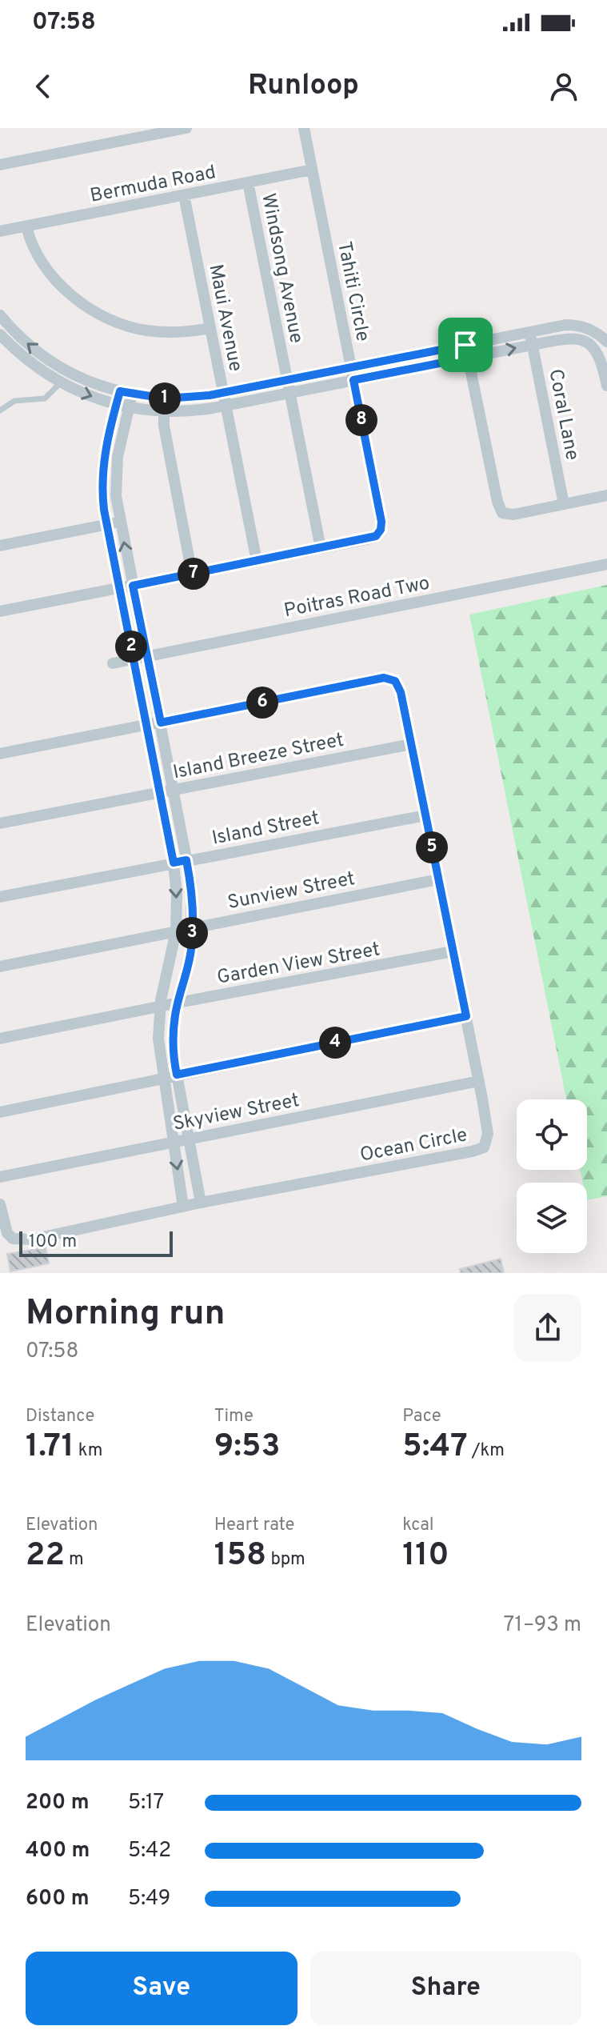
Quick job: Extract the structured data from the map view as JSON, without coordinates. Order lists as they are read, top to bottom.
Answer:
{
  "streets": {
    "street": [
      "Bermuda Road",
      "Windsong Avenue",
      "Tahiti Circle",
      "Maui Avenue",
      "Coral Lane",
      "Poitras Road Two",
      "Island Breeze Street",
      "Island Street",
      "Sunview Street",
      "Garden View Street",
      "Skyview Street",
      "Ocean Circle"
    ]
  },
  "crossings": [
    ["Bermuda Road", "Windsong Avenue"],
    ["Bermuda Road", "Tahiti Circle"],
    ["Bermuda Road", "Maui Avenue"],
    ["Windsong Avenue", "Tahiti Circle"],
    ["Tahiti Circle", "Maui Avenue"],
    ["Island Breeze Street", "Ocean Circle"],
    ["Island Street", "Ocean Circle"],
    ["Sunview Street", "Ocean Circle"],
    ["Garden View Street", "Ocean Circle"],
    ["Skyview Street", "Ocean Circle"]
  ],
  "scale_bar": "100 m",
  "page": {
    "status": "07:58",
    "header": "Runloop",
    "pins": [
      "1",
      "8",
      "7",
      "2",
      "6",
      "5",
      "3",
      "4"
    ],
    "scale": "100 m",
    "heading": ["Morning run", "07:58"],
    "stats": [
      ["Distance", "1.71 km"],
      ["Time", "9:53"],
      ["Pace", "5:47 /km"],
      ["Elevation", "22 m"],
      ["Heart rate", "158 bpm"],
      ["kcal", "110"]
    ],
    "chart": ["Elevation", "71–93 m"],
    "list": [
      {
        "name": "200 m",
        "note": "5:17"
      },
      {
        "name": "400 m",
        "note": "5:42"
      },
      {
        "name": "600 m",
        "note": "5:49"
      }
    ],
    "buttons": ["Save", "Share"]
  }
}
